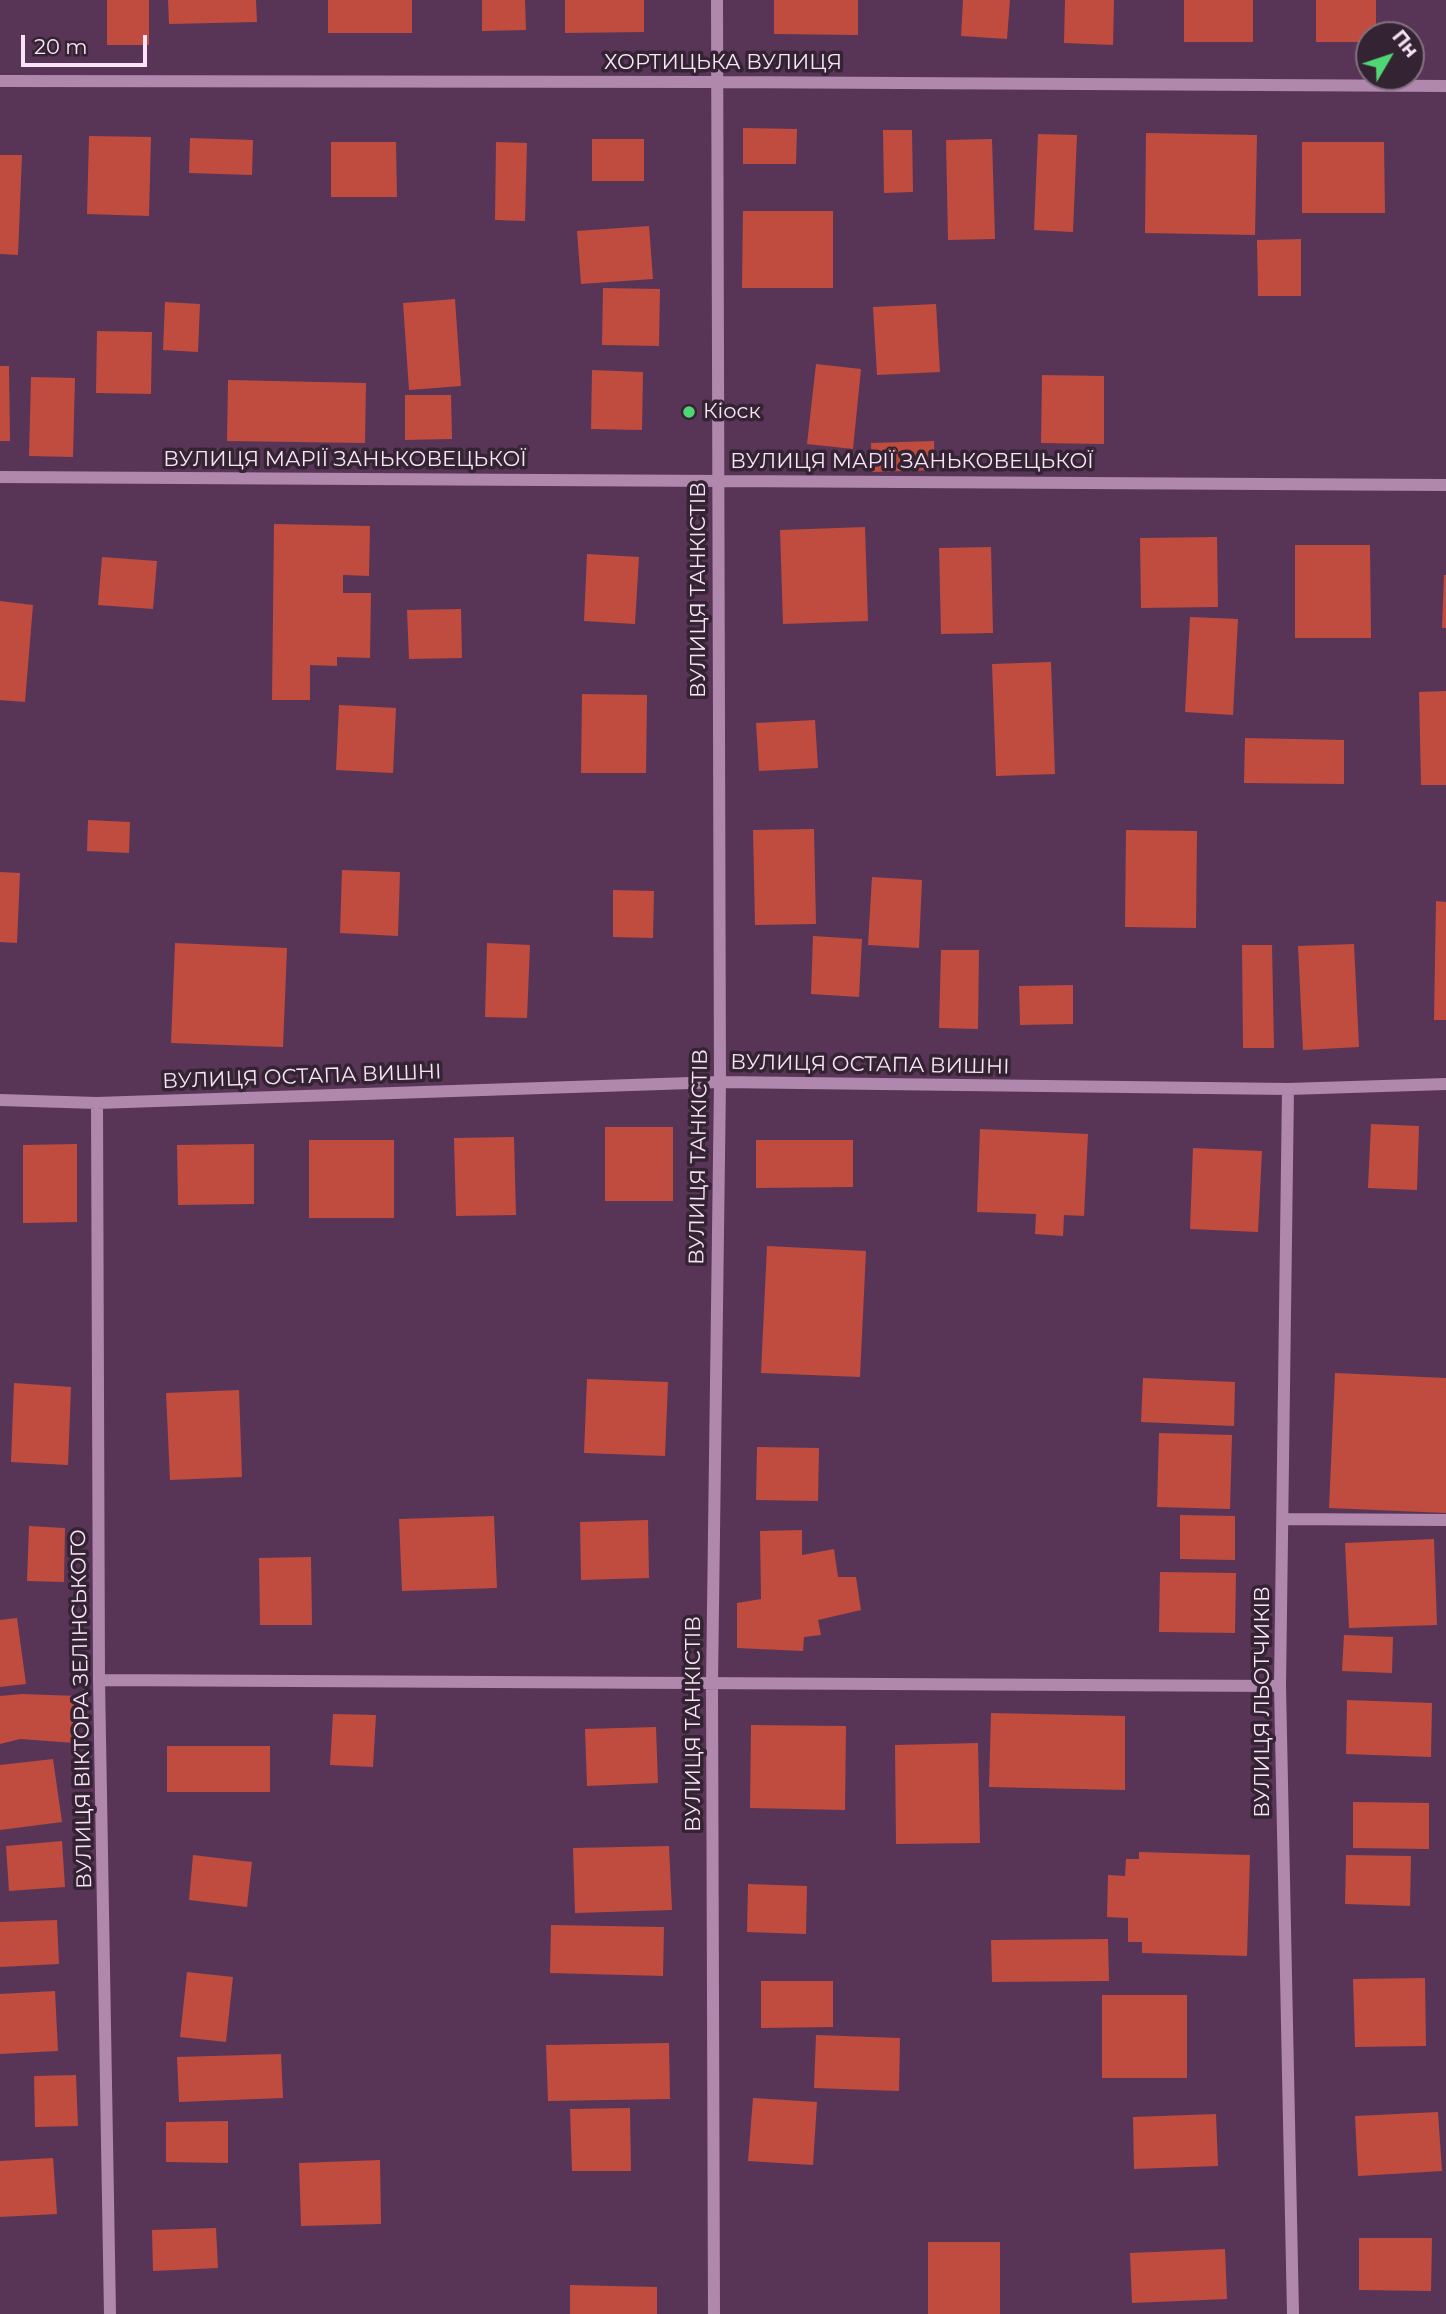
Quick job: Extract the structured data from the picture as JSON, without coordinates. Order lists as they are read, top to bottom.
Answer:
{
  "streets": {
    "street": [
      "ХОРТИЦЬКА ВУЛИЦЯ",
      "ВУЛИЦЯ МАРІЇ ЗАНЬКОВЕЦЬКОЇ",
      "ВУЛИЦЯ ТАНКІСТІВ",
      "ВУЛИЦЯ ОСТАПА ВИШНІ",
      "ВУЛИЦЯ ЛЬОТЧИКІВ",
      "ВУЛИЦЯ ВІКТОРА ЗЕЛІНСЬКОГО"
    ]
  },
  "crossings": [
    ["ХОРТИЦЬКА ВУЛИЦЯ", "ВУЛИЦЯ ТАНКІСТІВ"],
    ["ВУЛИЦЯ МАРІЇ ЗАНЬКОВЕЦЬКОЇ", "ВУЛИЦЯ ТАНКІСТІВ"],
    ["ВУЛИЦЯ ТАНКІСТІВ", "ВУЛИЦЯ ОСТАПА ВИШНІ"],
    ["ВУЛИЦЯ ОСТАПА ВИШНІ", "ВУЛИЦЯ ЛЬОТЧИКІВ"],
    ["ВУЛИЦЯ ОСТАПА ВИШНІ", "ВУЛИЦЯ ВІКТОРА ЗЕЛІНСЬКОГО"]
  ],
  "places": ["Кіоск"],
  "scale_bar": "20 m",
  "north": "top right"
}
